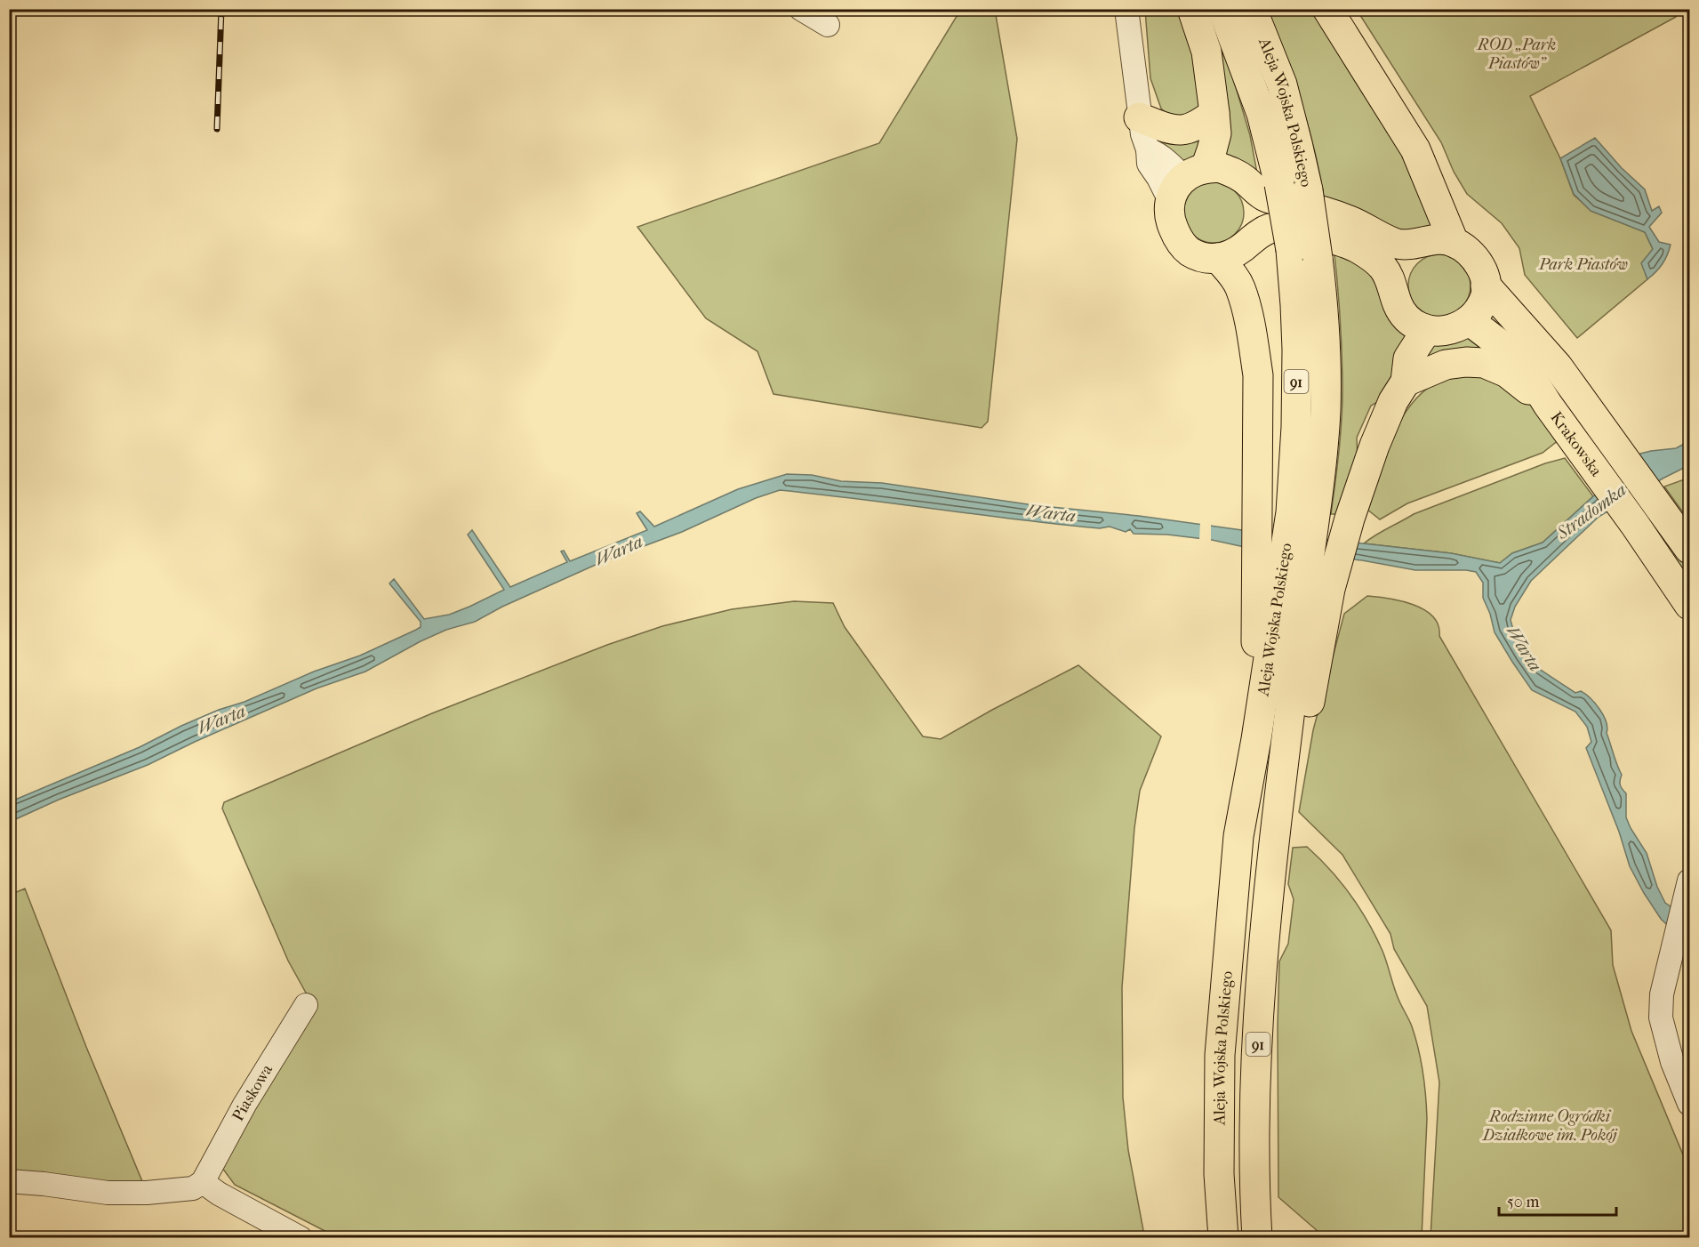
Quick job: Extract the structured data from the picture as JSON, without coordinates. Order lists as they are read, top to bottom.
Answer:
{
  "streets": {
    "main road": ["Aleja Wojska Polskiego", "91", "Krakowska"],
    "street": ["Piaskowa"]
  },
  "water": ["Stradomka", "Warta"],
  "parks": ["ROD „Park Piastów”", "Park Piastów", "Rodzinne Ogródki Działkowe im. Pokój"],
  "scale_bar": "50 m"
}
